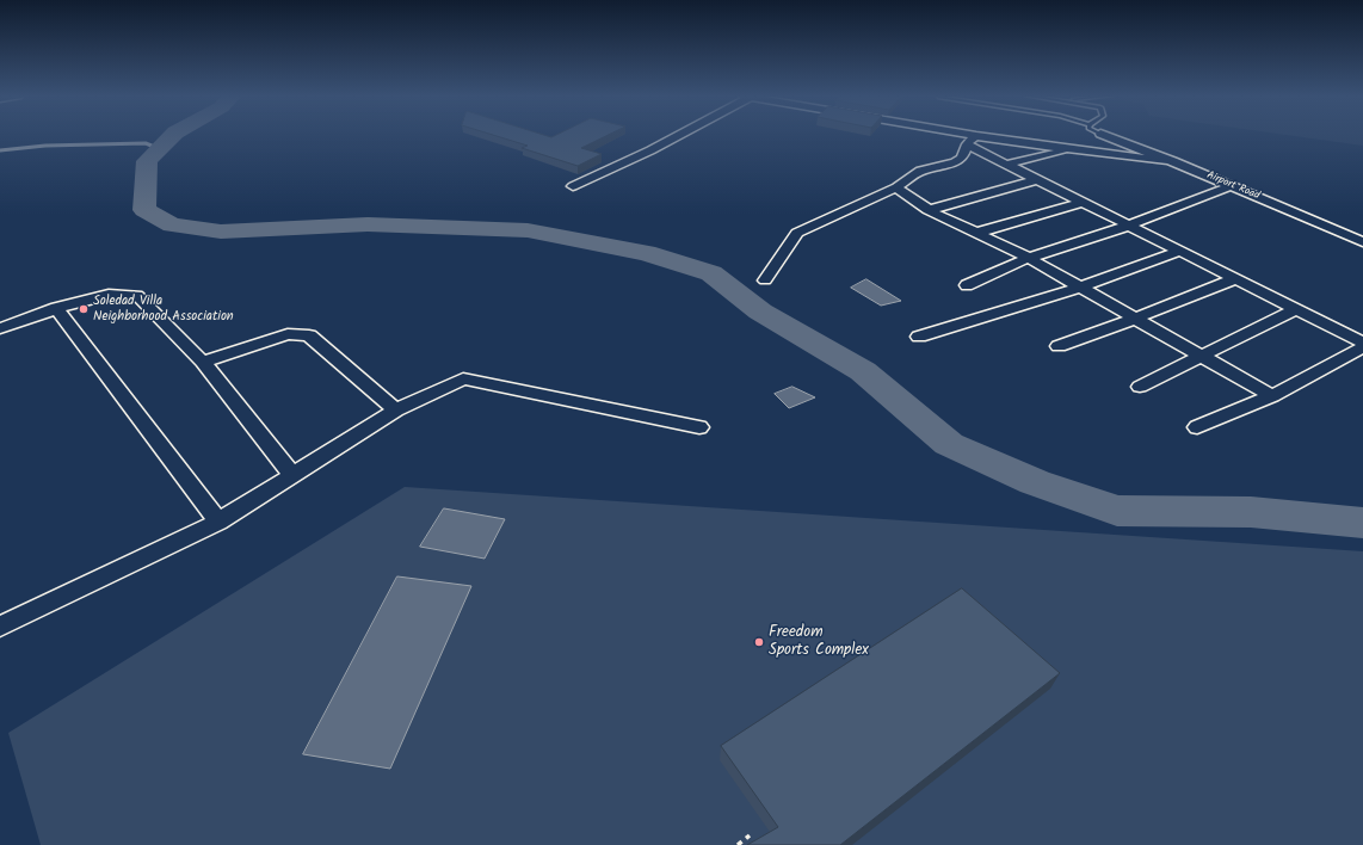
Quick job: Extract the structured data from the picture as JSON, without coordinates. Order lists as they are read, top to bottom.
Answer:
{
  "streets": {
    "street": ["Airport Road"]
  },
  "places": ["Soledad Villa Neighborhood Association", "Freedom Sports Complex"]
}
